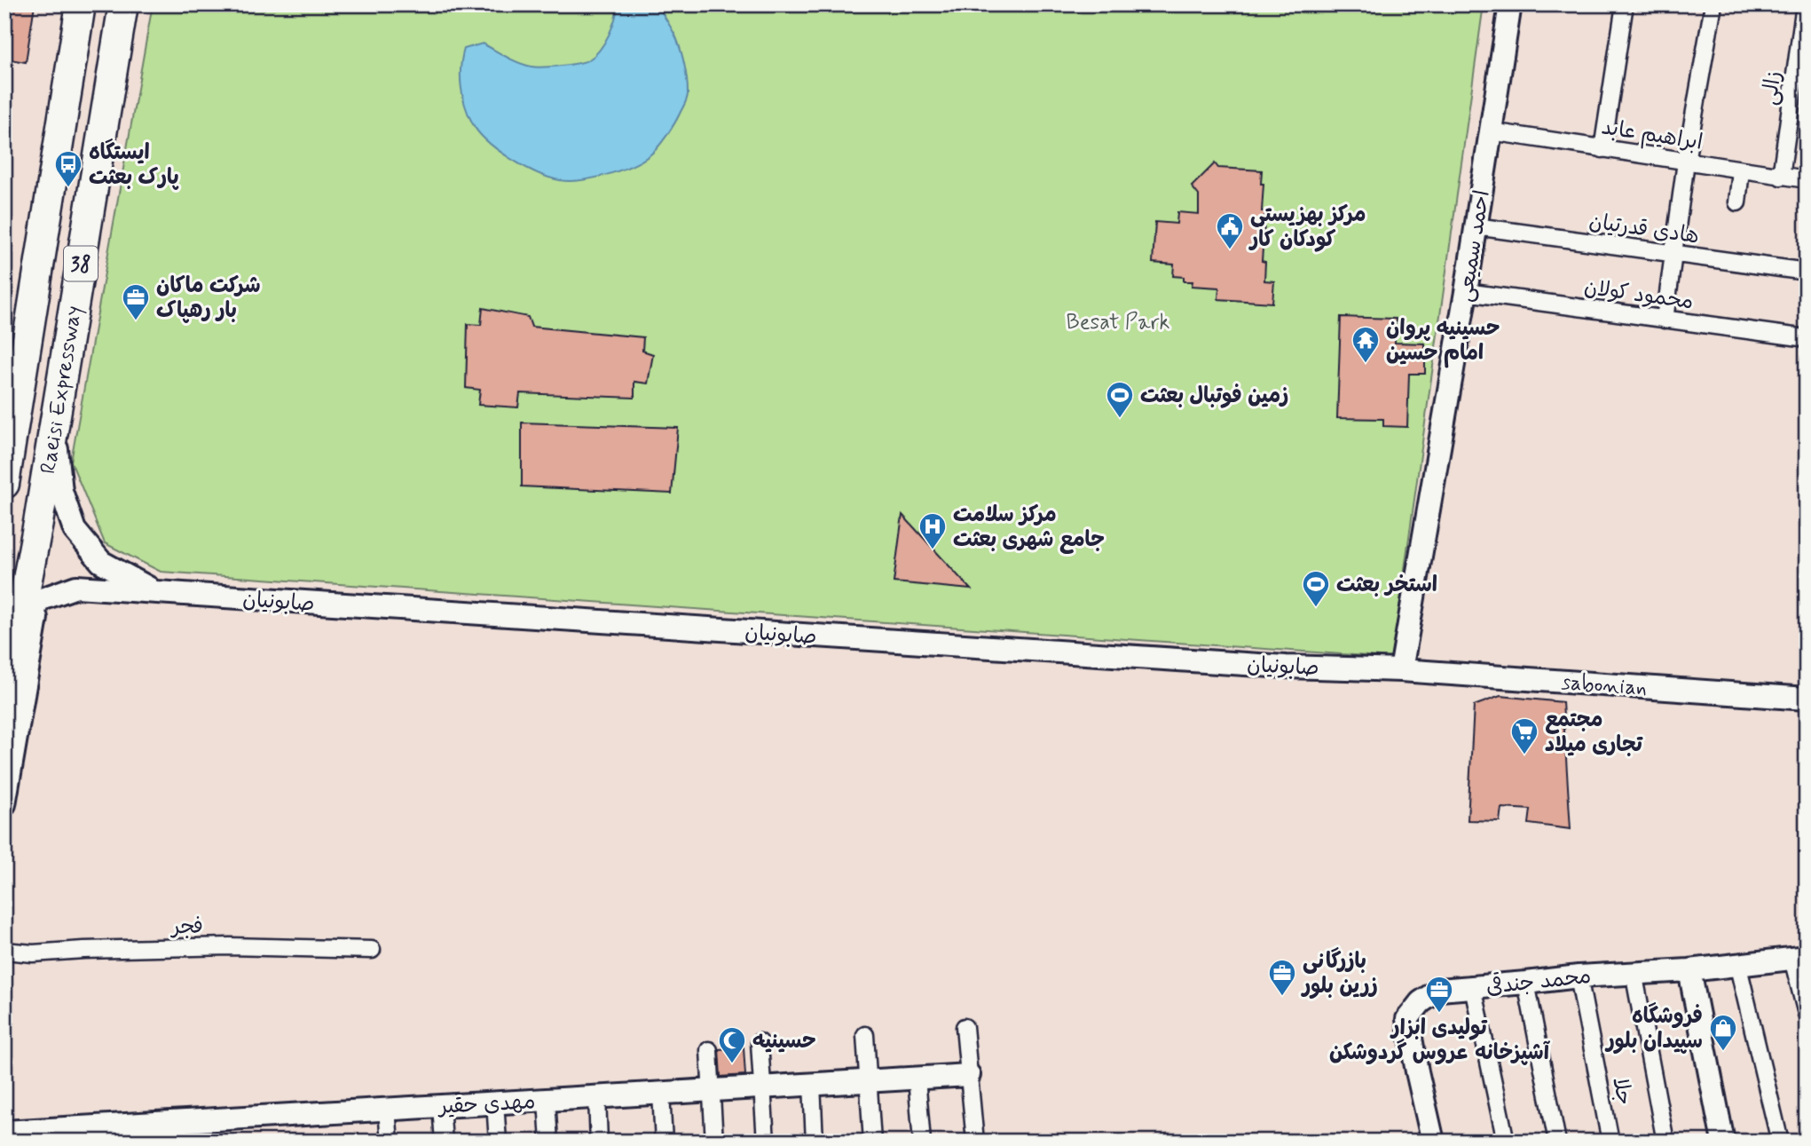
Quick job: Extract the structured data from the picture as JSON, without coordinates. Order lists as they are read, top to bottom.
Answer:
{
  "streets": {
    "highway": ["38", "Raeisi Expressway"],
    "street": [
      "زالی",
      "ابراهیم عابد",
      "هادی قدرتیان",
      "احمد سمیعی",
      "محمود کولان",
      "صابونیان",
      "sabonian",
      "فجر",
      "محمد جندقی",
      "جلا",
      "مهدی حقیر"
    ]
  },
  "crossings": [
    ["زالی", "ابراهیم عابد"],
    ["ابراهیم عابد", "احمد سمیعی"],
    ["هادی قدرتیان", "احمد سمیعی"],
    ["احمد سمیعی", "محمود کولان"],
    ["احمد سمیعی", "صابونیان"],
    ["احمد سمیعی", "sabonian"],
    ["صابونیان", "sabonian"],
    ["محمد جندقی", "جلا"]
  ],
  "parks": ["Besat Park"],
  "places": {
    "bus stop": ["ایستگاه پارک بعثت"],
    "public building": ["مرکز بهزیستی کودکان کار"],
    "office": ["شرکت ماکان بار رهپاک", "بازرگانی زرین بلور", "تولیدی ابزار آشپزخانه عروس گردوشکن"],
    "temple": ["حسینیه پروان امام حسین"],
    "sports": ["زمین فوتبال بعثت", "استخر بعثت"],
    "hospital": ["مرکز سلامت جامع شهری بعثت"],
    "supermarket": ["مجتمع تجاری میلاد"],
    "shop": ["فروشگاه سپیدان بلور"],
    "mosque": ["حسینیه"]
  }
}
